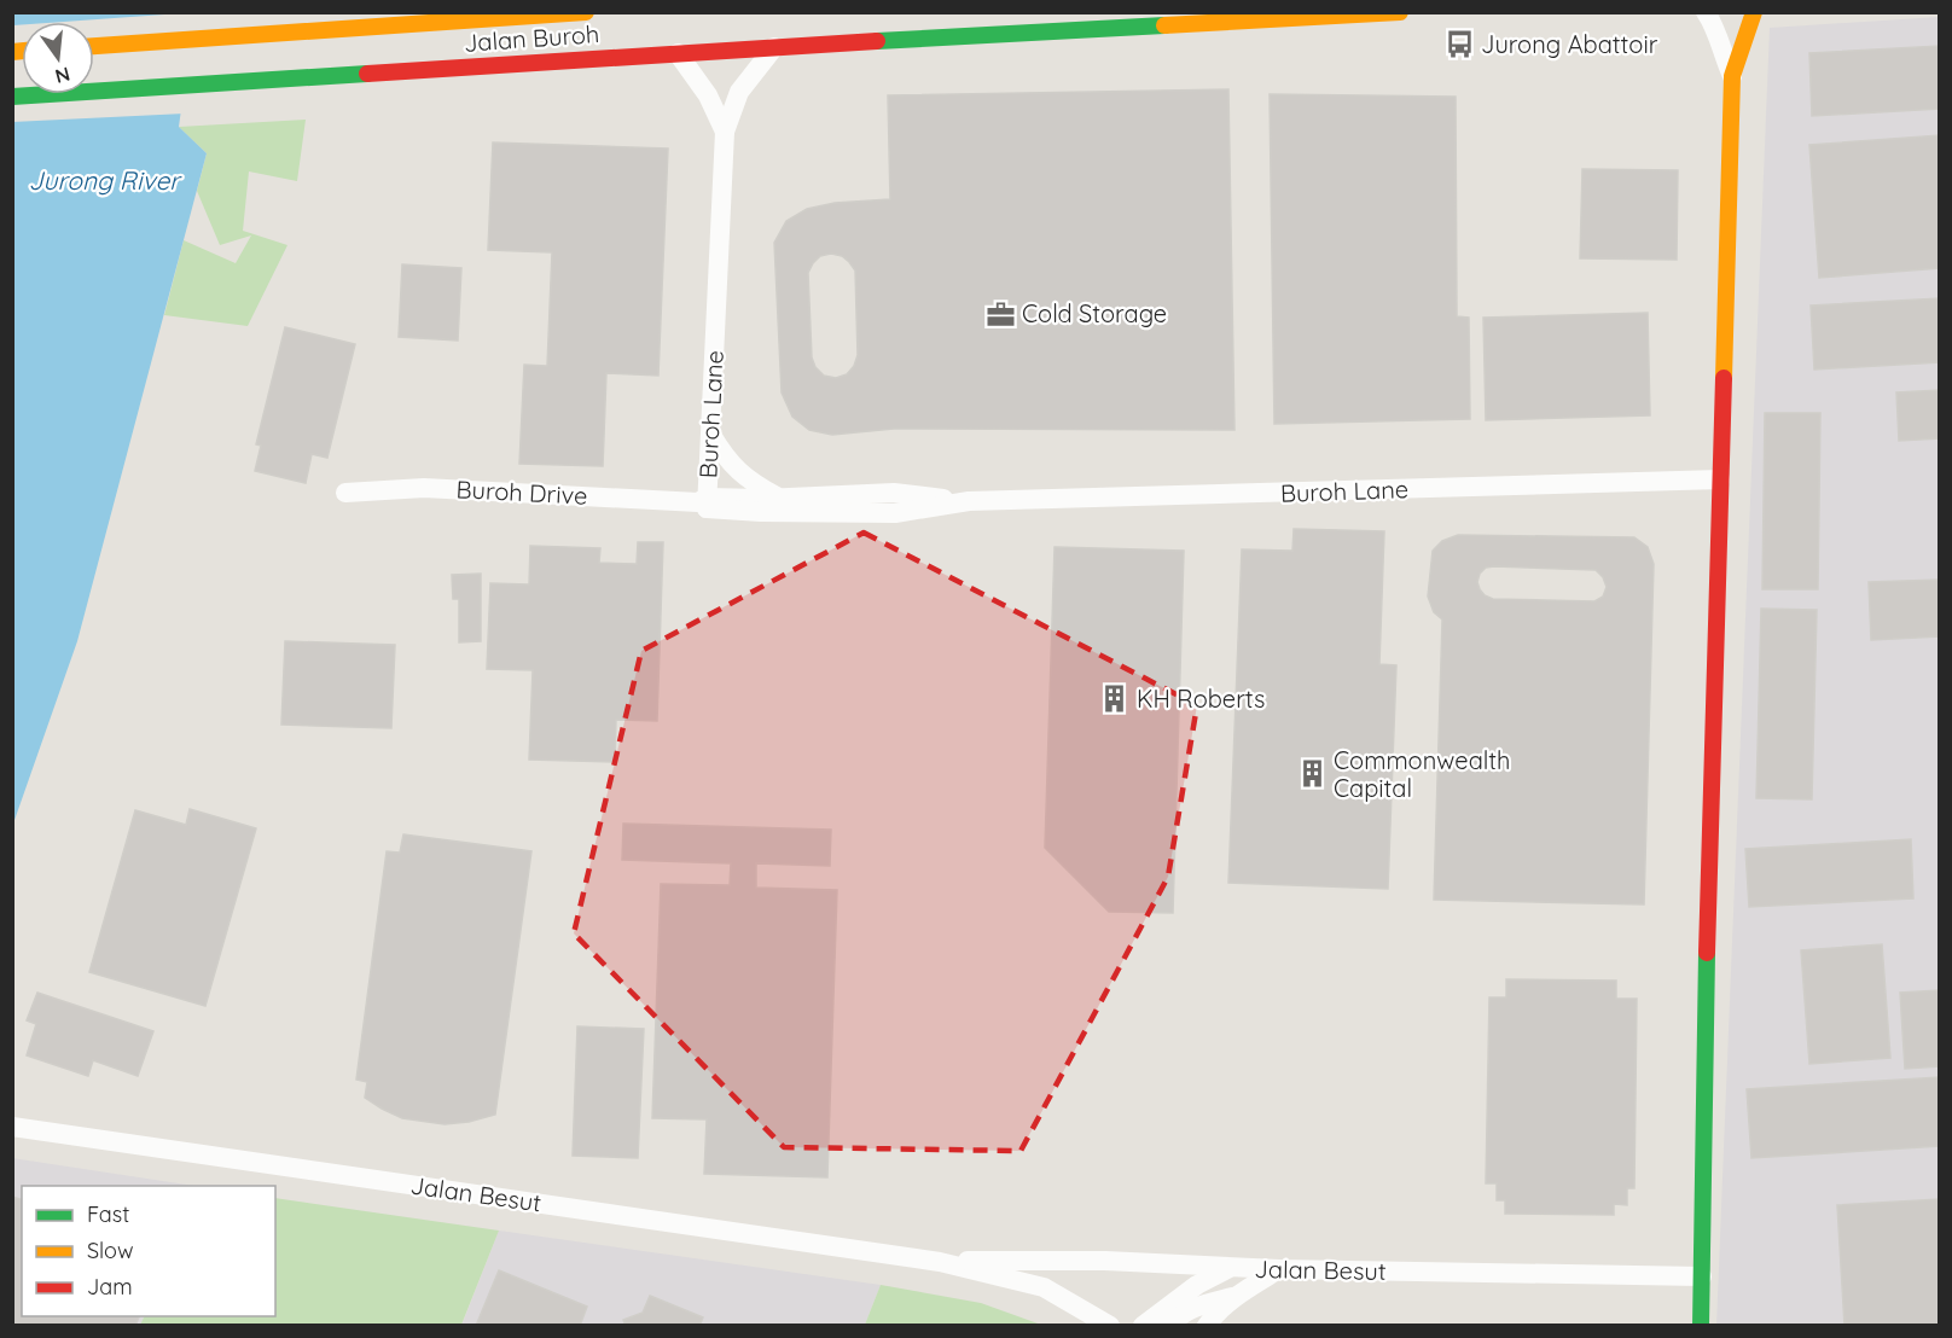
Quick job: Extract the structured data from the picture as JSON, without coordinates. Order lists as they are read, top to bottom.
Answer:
{
  "streets": {
    "main road": ["Jalan Buroh"],
    "street": ["Buroh Lane", "Buroh Drive", "Jalan Besut"]
  },
  "crossings": [
    ["Jalan Buroh", "Buroh Lane"],
    ["Buroh Lane", "Buroh Drive"]
  ],
  "water": ["Jurong River"],
  "places": {
    "bus stop": ["Jurong Abattoir"],
    "office": ["Cold Storage"],
    "building": ["KH Roberts", "Commonwealth Capital"]
  },
  "legend": ["Fast", "Slow", "Jam"],
  "north": "bottom"
}
